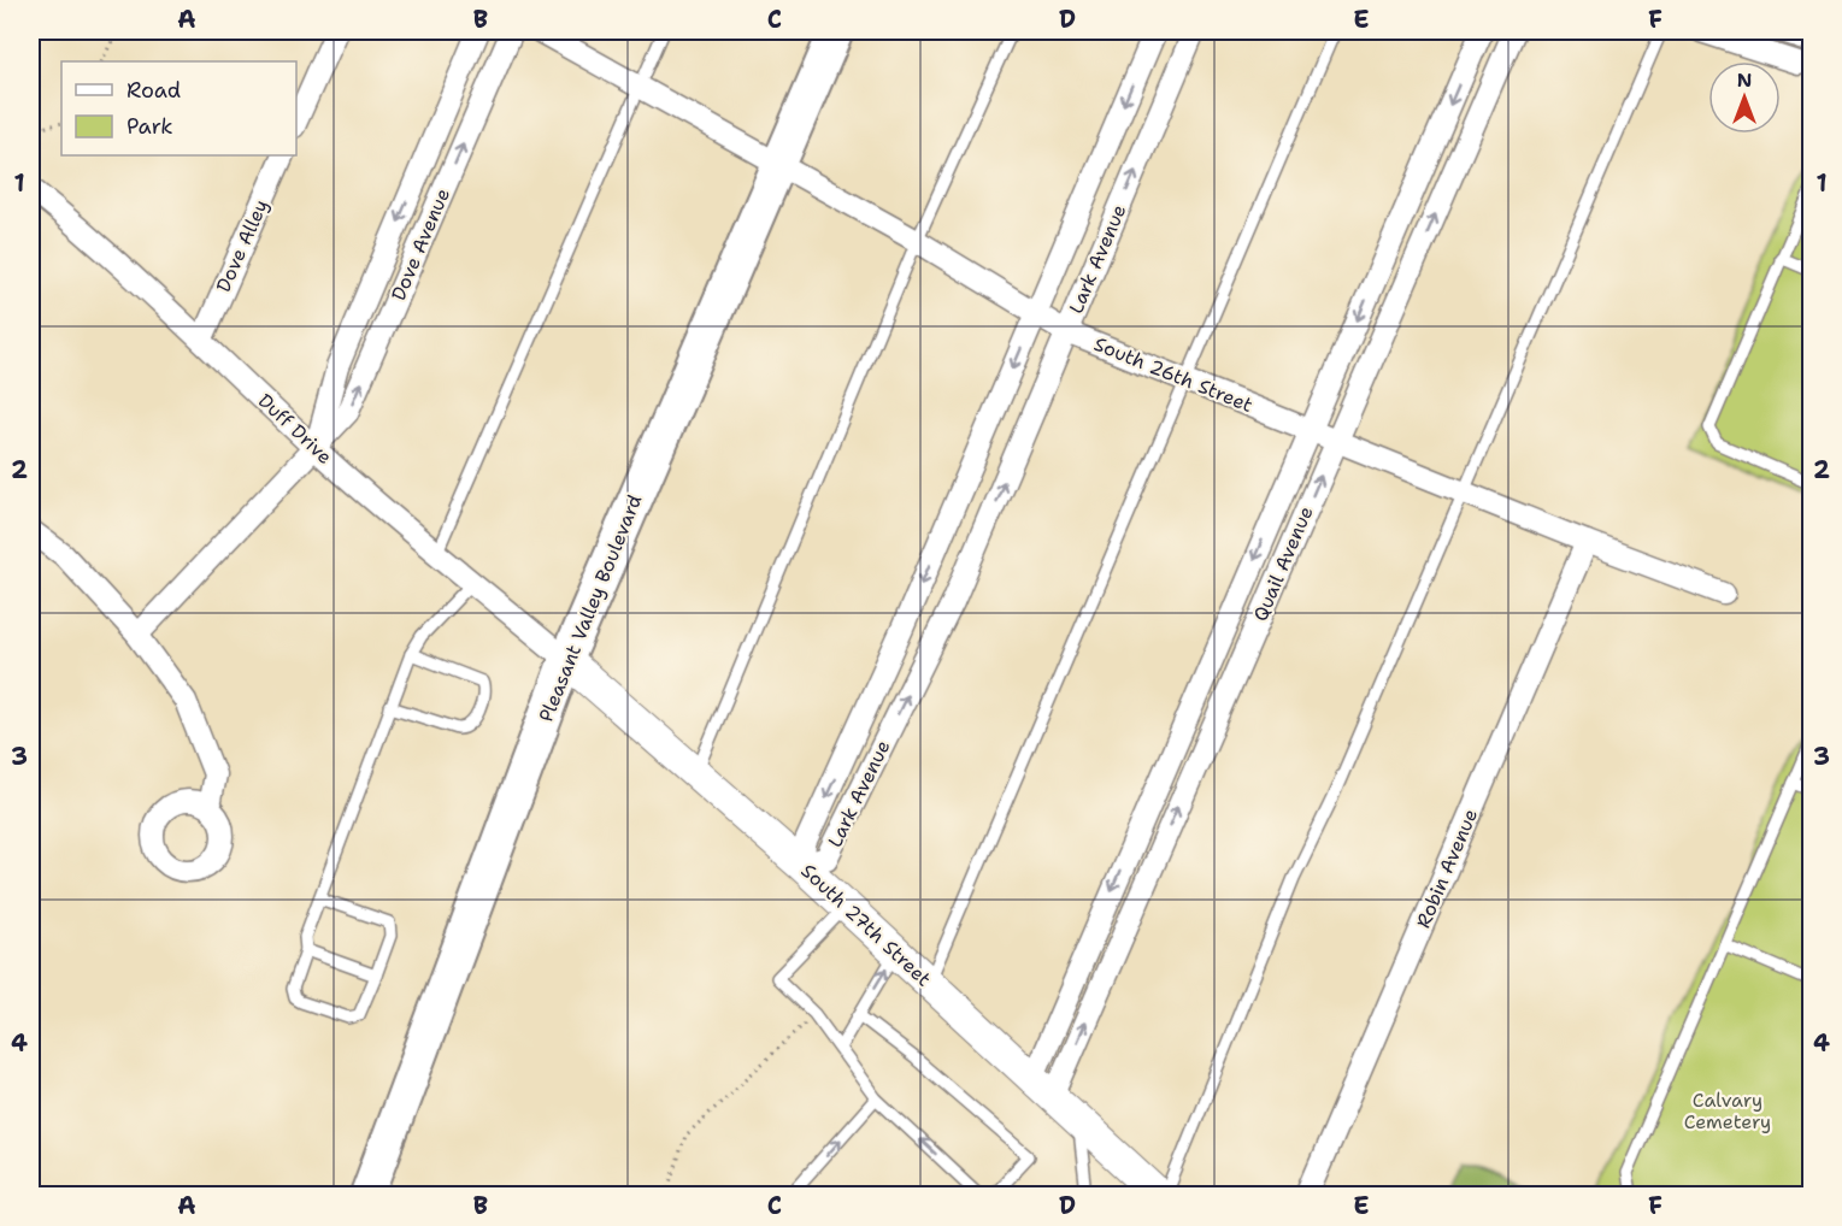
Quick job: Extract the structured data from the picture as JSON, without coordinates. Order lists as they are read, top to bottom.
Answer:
{
  "streets": {
    "main road": ["Pleasant Valley Boulevard"],
    "street": [
      "Dove Avenue",
      "Dove Alley",
      "Lark Avenue",
      "South 26th Street",
      "Duff Drive",
      "Quail Avenue",
      "Robin Avenue",
      "South 27th Street"
    ]
  },
  "crossings": [
    ["Dove Avenue", "Duff Drive"],
    ["Dove Alley", "Duff Drive"],
    ["Lark Avenue", "South 26th Street"],
    ["Lark Avenue", "South 27th Street"],
    ["South 26th Street", "Quail Avenue"],
    ["South 26th Street", "Pleasant Valley Boulevard"],
    ["South 26th Street", "Robin Avenue"],
    ["Duff Drive", "Pleasant Valley Boulevard"],
    ["Duff Drive", "South 27th Street"],
    ["Quail Avenue", "South 27th Street"],
    ["Pleasant Valley Boulevard", "South 27th Street"]
  ],
  "parks": ["Calvary Cemetery"],
  "legend": ["Road", "Park"],
  "north": "top",
  "grid": {
    "columns": [
      "A",
      "B",
      "C",
      "D",
      "E",
      "F"
    ],
    "rows": [
      "1",
      "2",
      "3",
      "4"
    ]
  }
}
